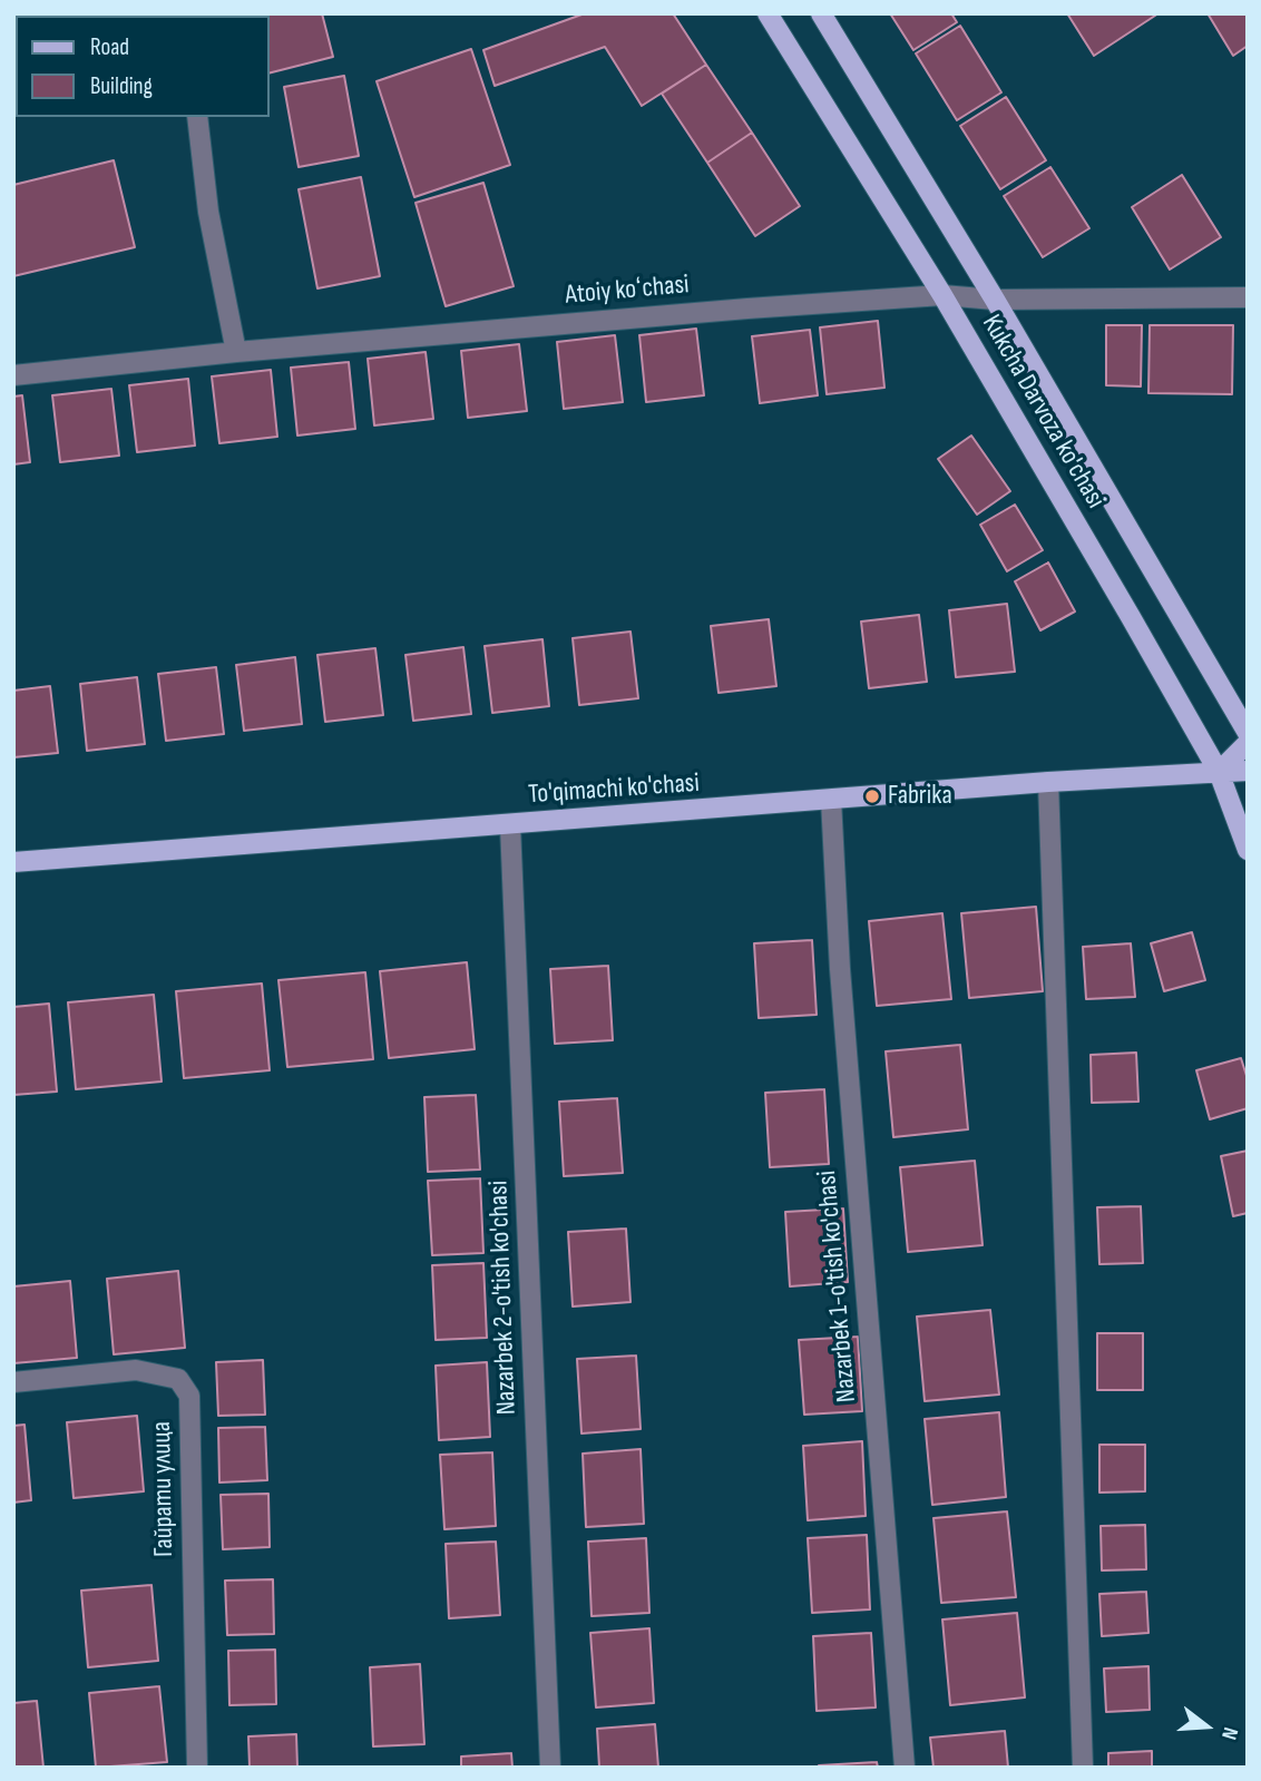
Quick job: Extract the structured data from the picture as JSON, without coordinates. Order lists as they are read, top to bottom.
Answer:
{
  "streets": {
    "main road": ["Kukcha Darvoza ko'chasi", "To'qimachi ko'chasi"],
    "street": [
      "Atoiy koʻchasi",
      "Nazarbek 1-o'tish ko'chasi",
      "Nazarbek 2-o'tish ko'chasi",
      "Гайрати улица"
    ]
  },
  "crossings": [
    ["Atoiy koʻchasi", "Kukcha Darvoza ko'chasi"],
    ["Kukcha Darvoza ko'chasi", "To'qimachi ko'chasi"],
    ["To'qimachi ko'chasi", "Nazarbek 1-o'tish ko'chasi"],
    ["To'qimachi ko'chasi", "Nazarbek 2-o'tish ko'chasi"]
  ],
  "places": ["Fabrika"],
  "legend": ["Road", "Building"],
  "north": "right"
}
